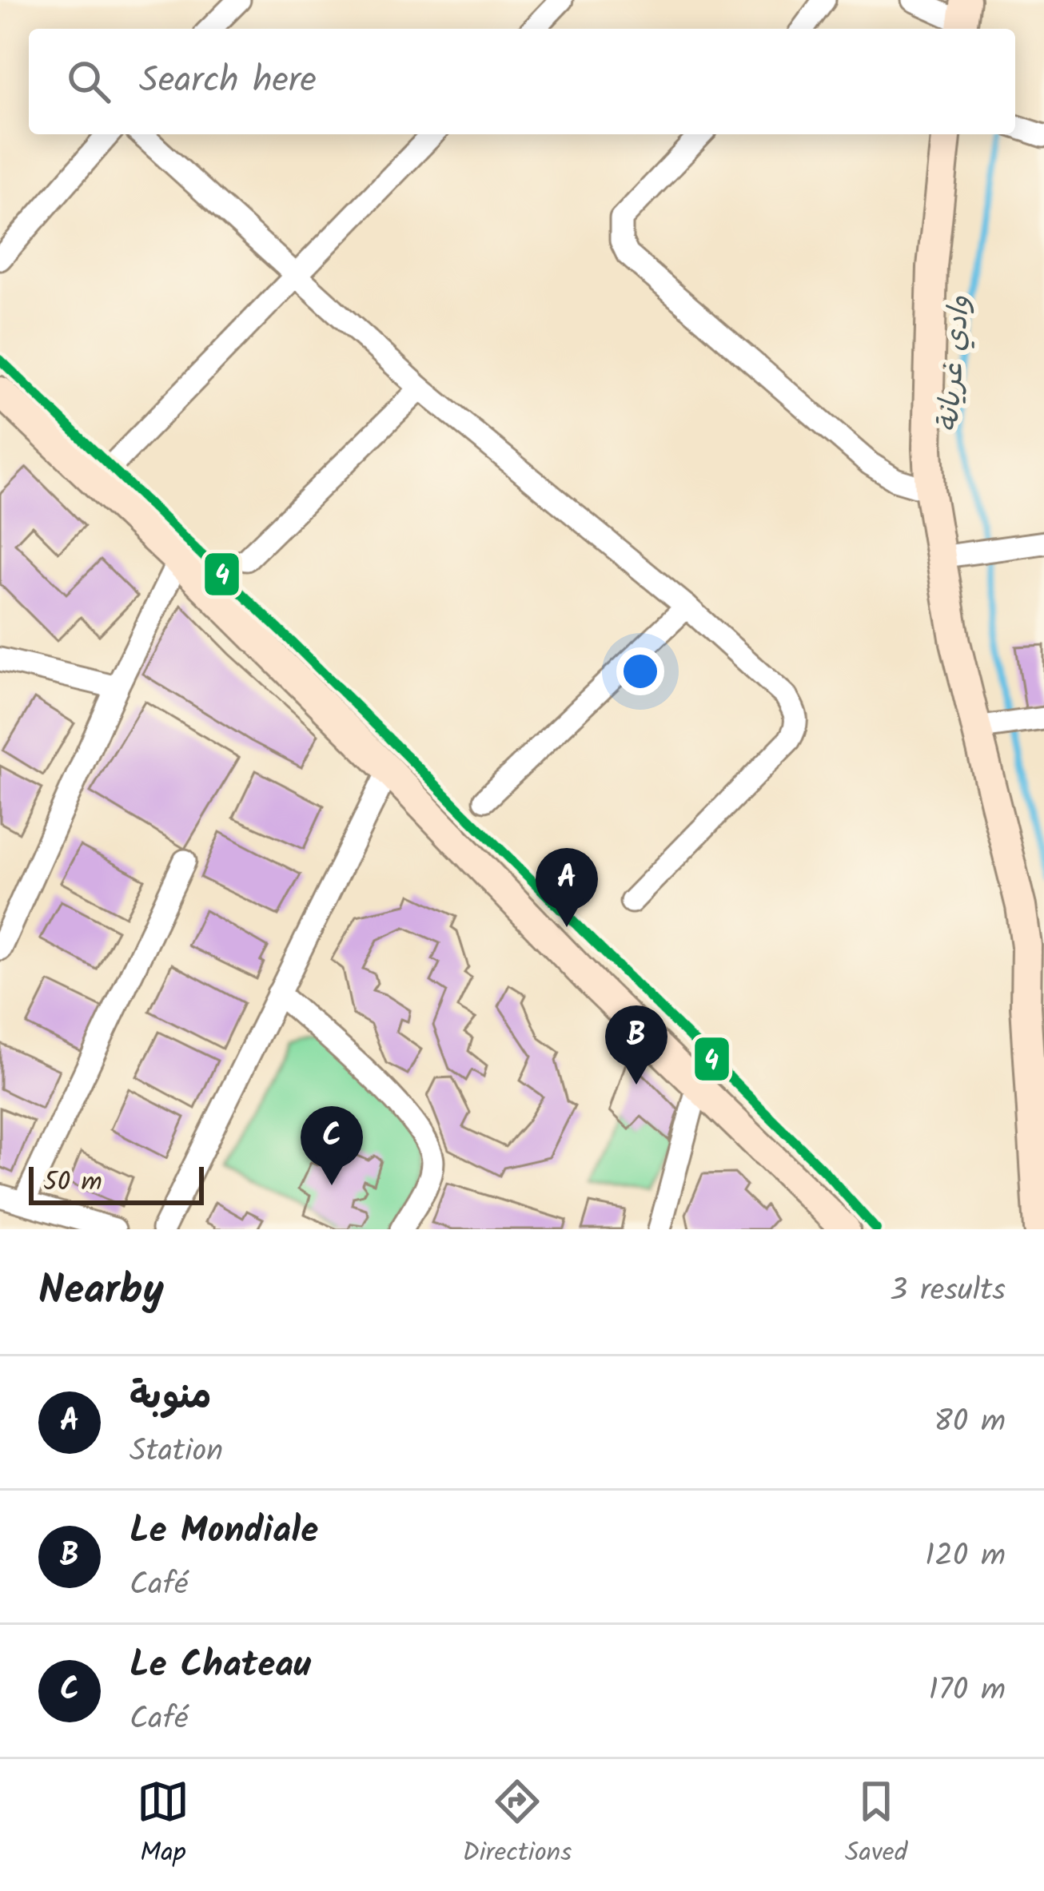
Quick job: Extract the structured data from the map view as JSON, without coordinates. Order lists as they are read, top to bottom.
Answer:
{
  "water": ["وادي غريانة"],
  "lines": ["transit line 4"],
  "scale_bar": "50 m",
  "page": {
    "search": "Search here",
    "pins": ["A", "B", "C"],
    "scale": "50 m",
    "heading": ["Nearby", "3 results"],
    "list": [
      {
        "mark": "A",
        "name": "منوبة",
        "note": "Station",
        "value": "80 m"
      },
      {
        "mark": "B",
        "name": "Le Mondiale",
        "note": "Café",
        "value": "120 m"
      },
      {
        "mark": "C",
        "name": "Le Chateau",
        "note": "Café",
        "value": "170 m"
      }
    ],
    "nav": ["Map", "Directions", "Saved"]
  }
}
